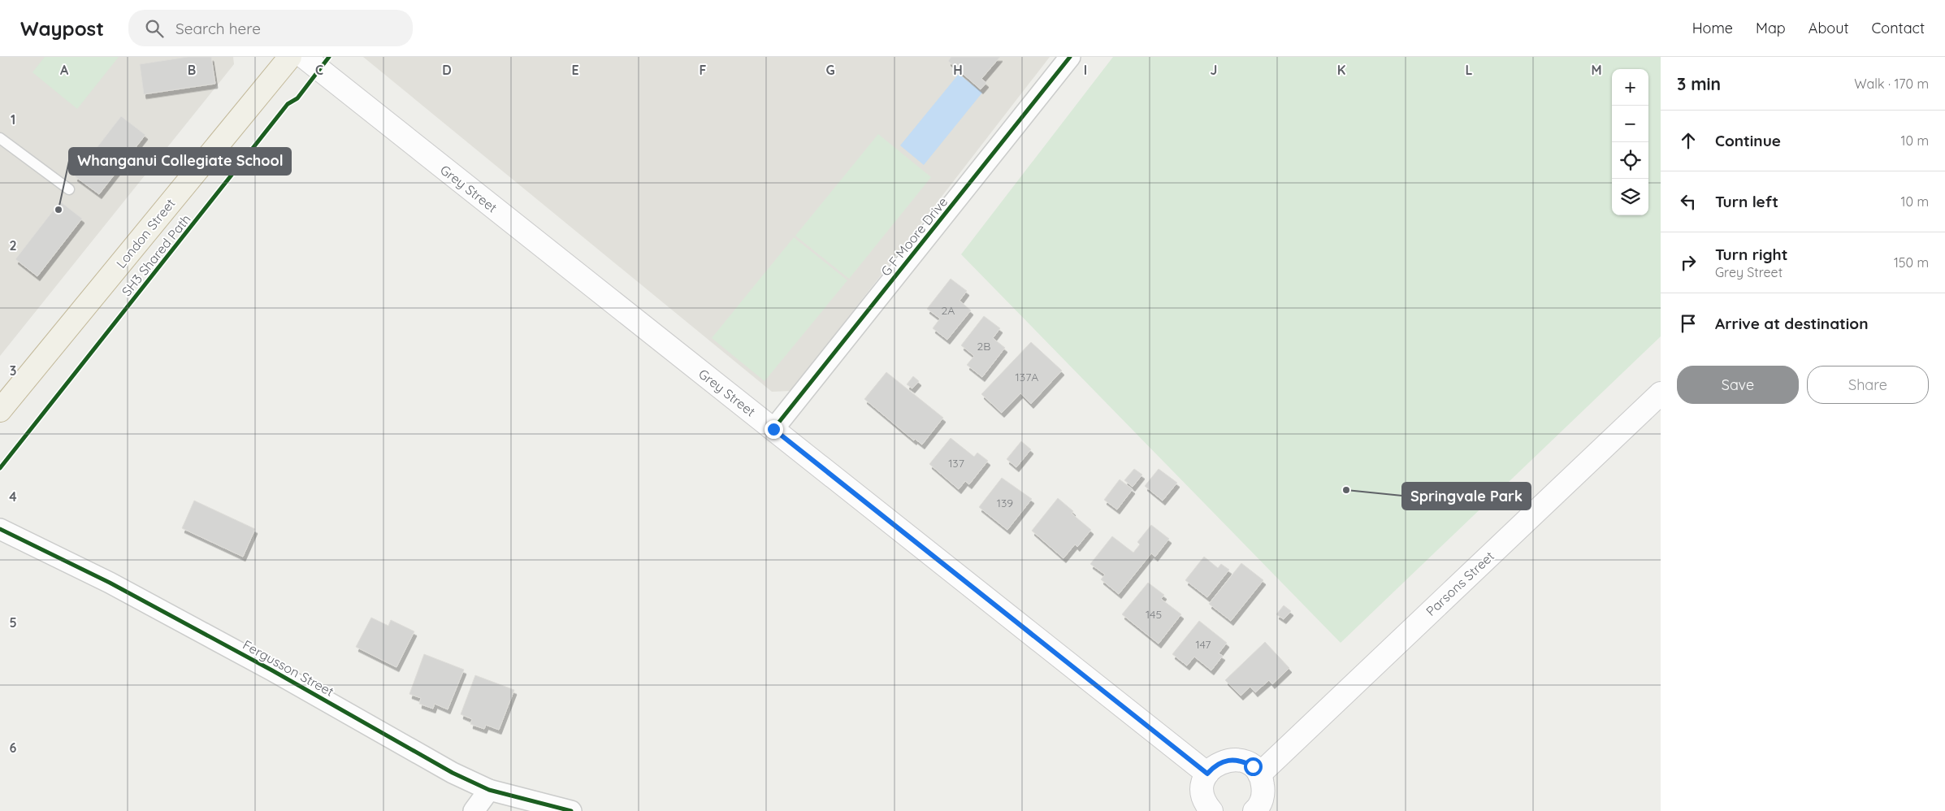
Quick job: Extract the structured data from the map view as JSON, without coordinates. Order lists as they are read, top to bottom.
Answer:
{
  "streets": {
    "highway": ["London Street"],
    "main road": ["Grey Street", "Parsons Street"],
    "street": ["G F Moore Drive", "Fergusson Street"],
    "cycle path": ["SH3 Shared Path"]
  },
  "crossings": [
    ["Grey Street", "G F Moore Drive"]
  ],
  "places": ["Whanganui Collegiate School", "Springvale Park"],
  "house_numbers": [
    "2A",
    "2B",
    "137A",
    "137",
    "139",
    "145",
    "147"
  ],
  "page": {
    "header": "Waypost",
    "search": "Search here",
    "nav": [
      "Home",
      "Map",
      "About",
      "Contact"
    ],
    "heading": ["3 min", "Walk · 170 m"],
    "map_buttons": ["+", "−"],
    "list": [
      ["Continue", "10 m"],
      ["Turn left", "10 m"],
      ["Turn right", "Grey Street", "150 m"],
      "Arrive at destination"
    ],
    "buttons": ["Save", "Share"]
  },
  "grid": {
    "columns": [
      "A",
      "B",
      "C",
      "D",
      "E",
      "F",
      "G",
      "H",
      "I",
      "J",
      "K",
      "L",
      "M"
    ],
    "rows": [
      "1",
      "2",
      "3",
      "4",
      "5",
      "6"
    ]
  }
}
